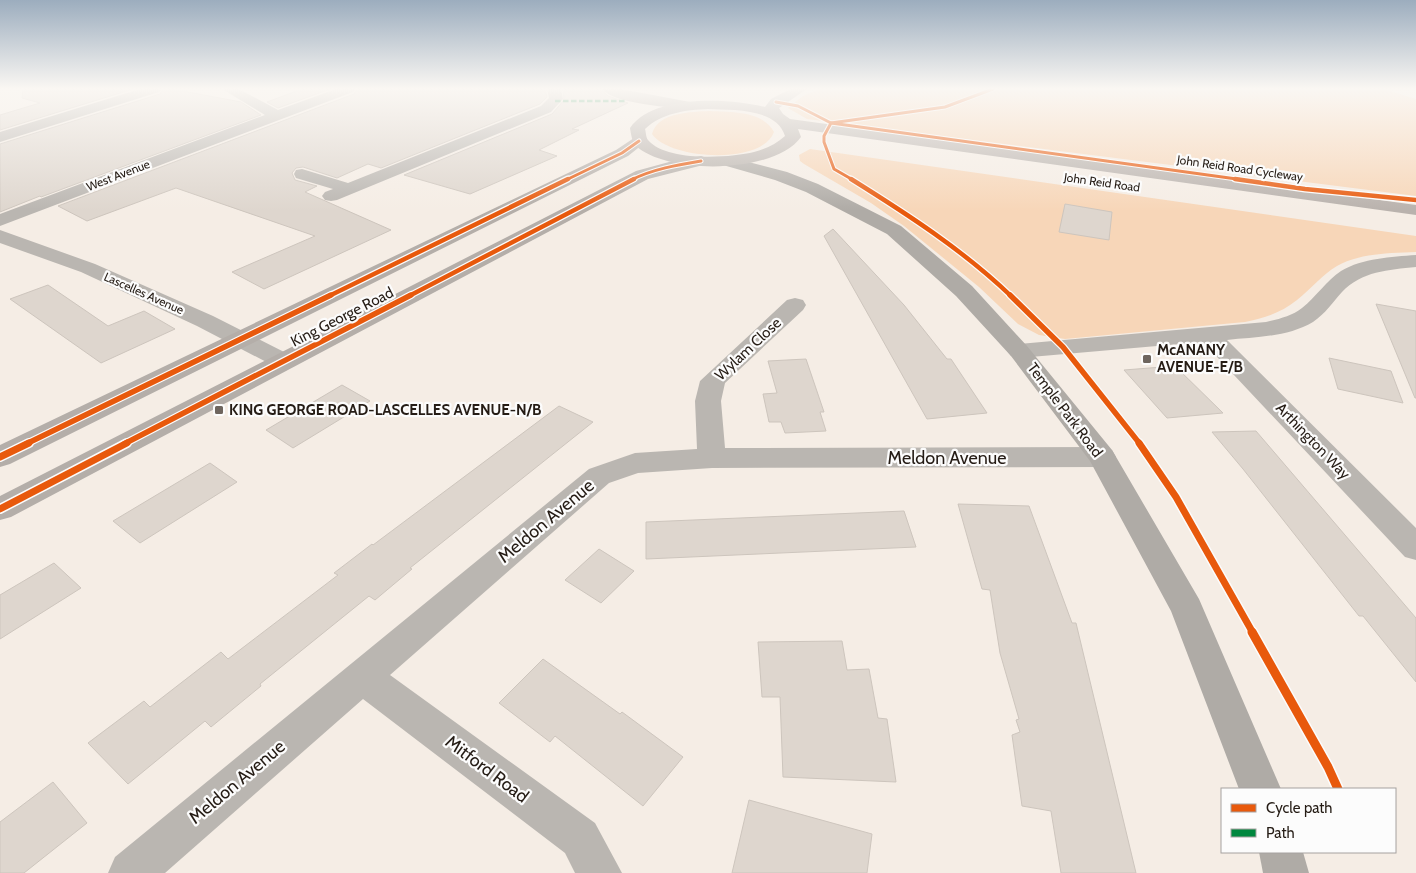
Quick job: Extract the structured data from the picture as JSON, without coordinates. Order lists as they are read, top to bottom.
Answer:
{
  "streets": {
    "highway": ["John Reid Road"],
    "main road": ["King George Road"],
    "street": [
      "West Avenue",
      "Lascelles Avenue",
      "Wylam Close",
      "Temple Park Road",
      "Arthington Way",
      "Meldon Avenue",
      "Mitford Road"
    ],
    "cycle path": ["John Reid Road Cycleway"]
  },
  "crossings": [
    ["John Reid Road", "King George Road"],
    ["John Reid Road", "Temple Park Road"],
    ["Lascelles Avenue", "King George Road"],
    ["Wylam Close", "Meldon Avenue"],
    ["Temple Park Road", "Meldon Avenue"],
    ["Meldon Avenue", "Mitford Road"]
  ],
  "places": {
    "transit": ["McANANY AVENUE-E/B", "KING GEORGE ROAD-LASCELLES AVENUE-N/B"]
  },
  "legend": ["Cycle path", "Path"]
}
